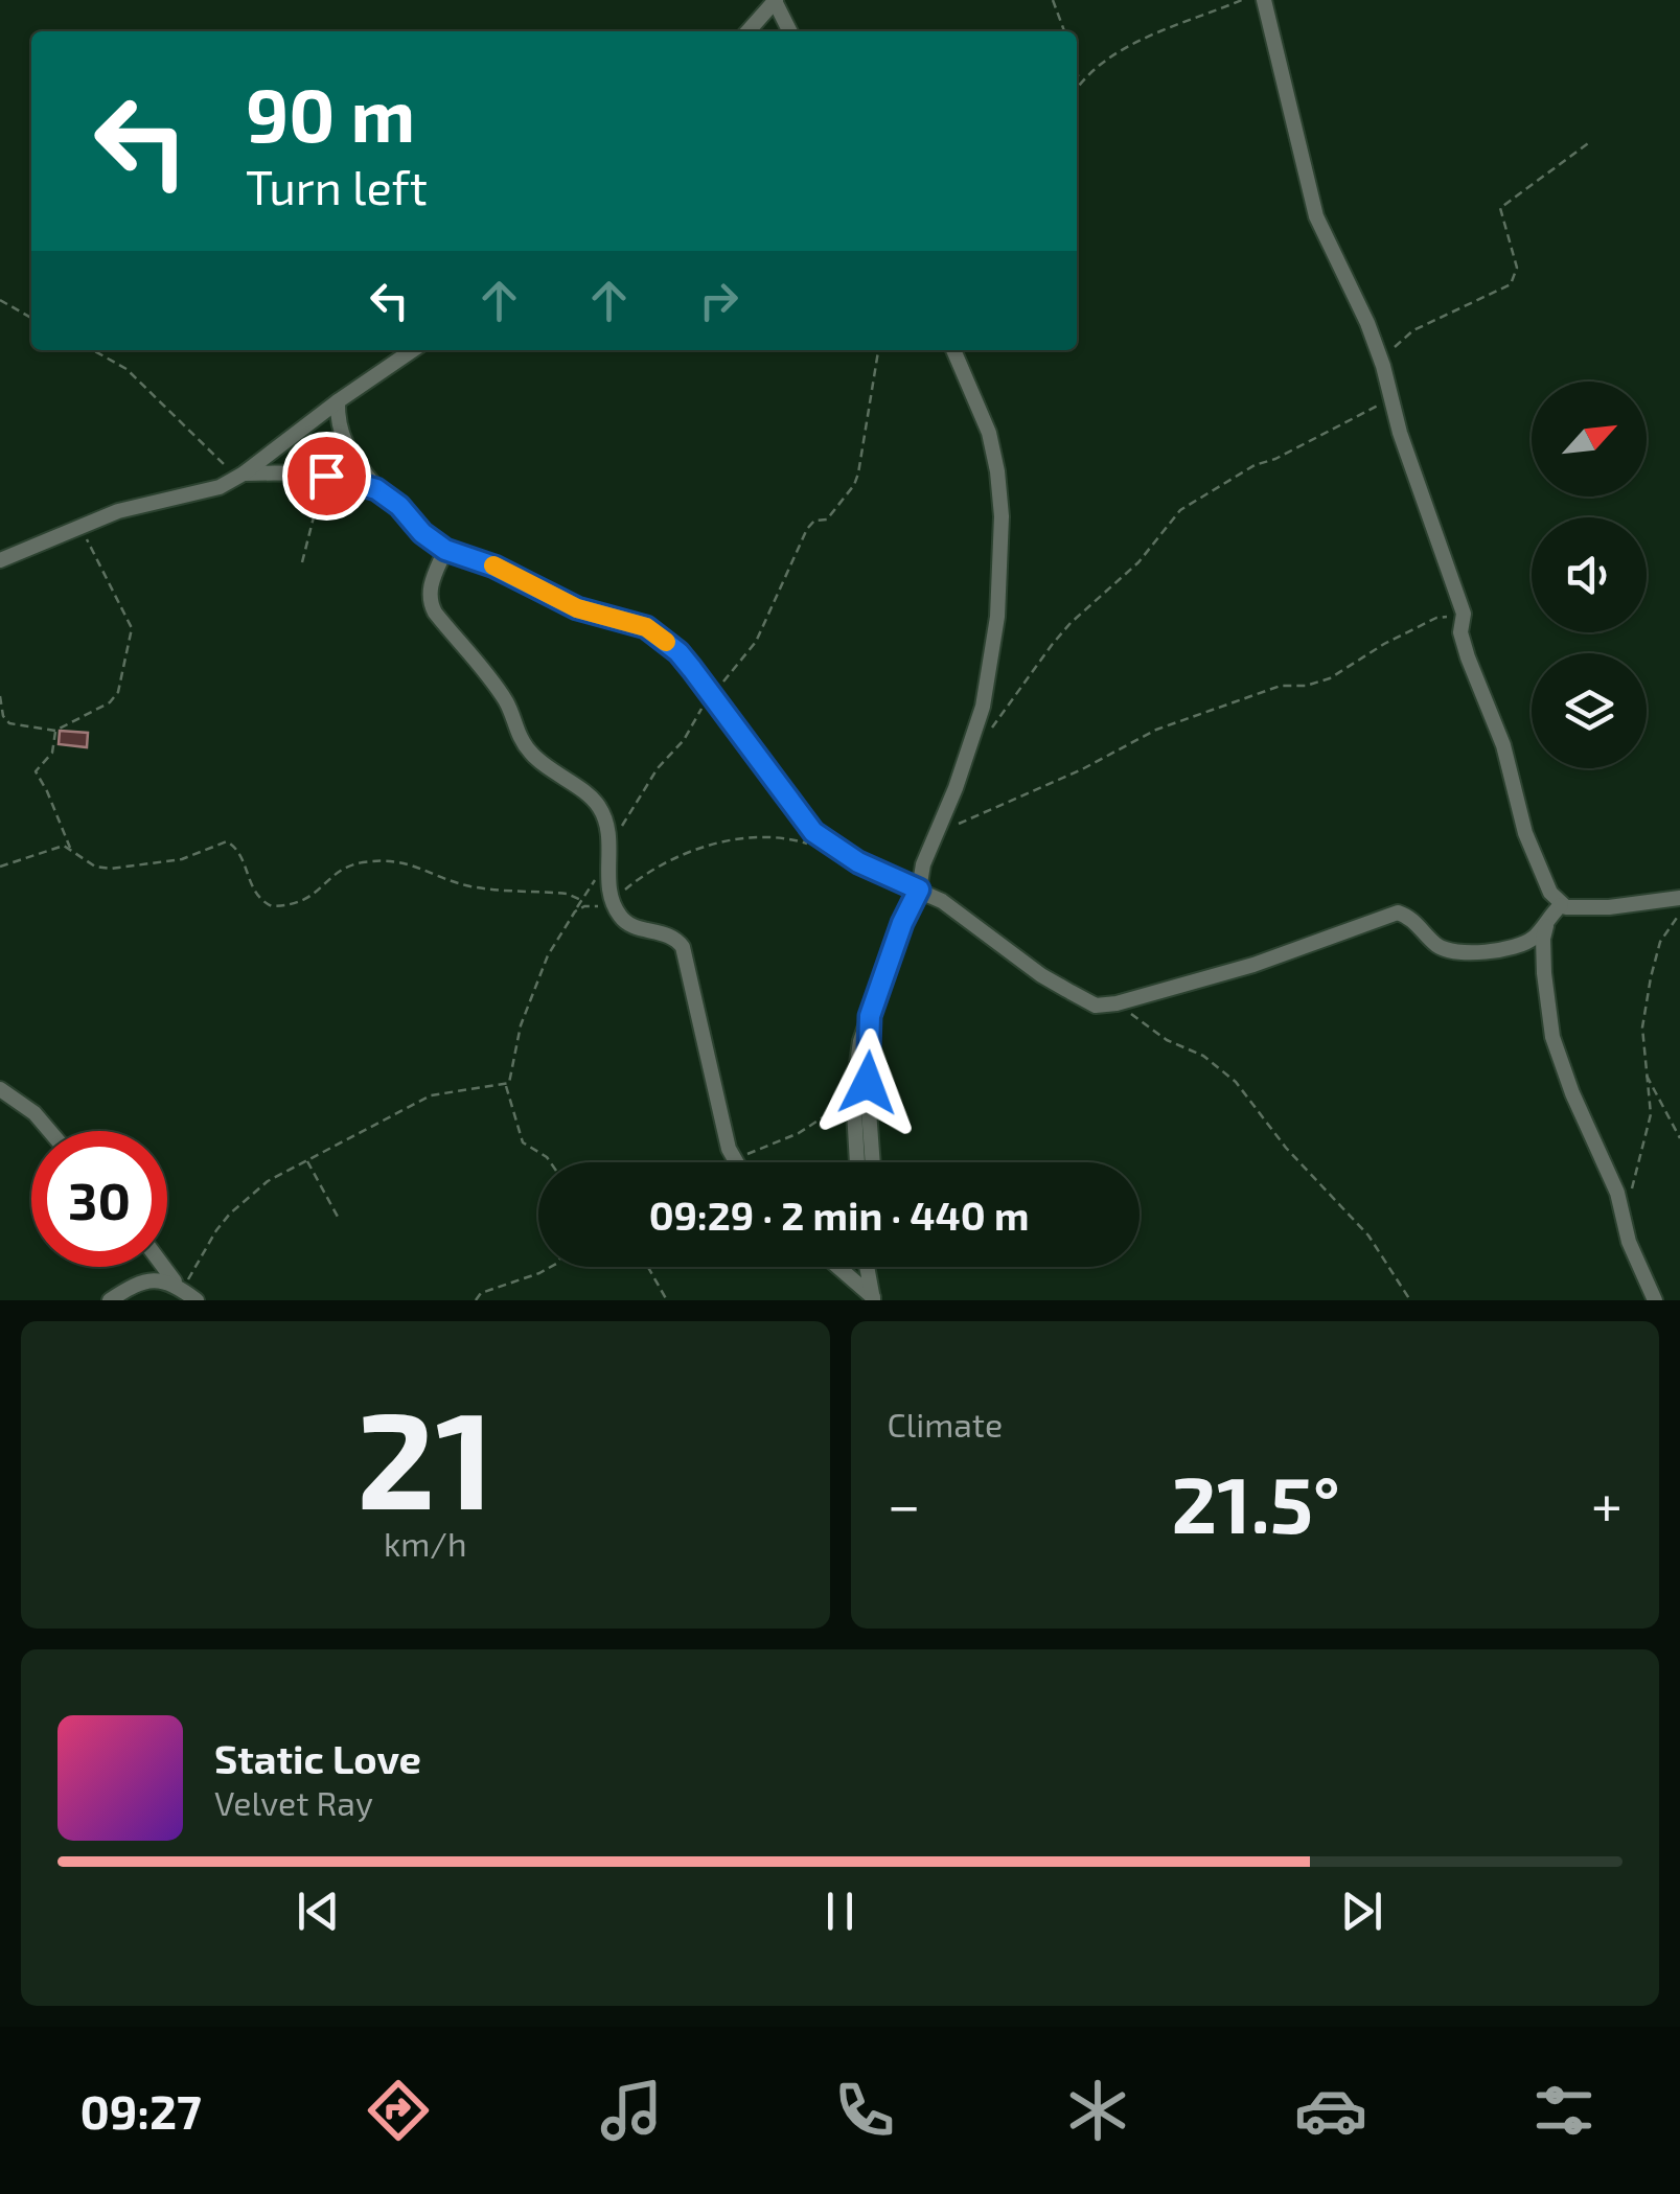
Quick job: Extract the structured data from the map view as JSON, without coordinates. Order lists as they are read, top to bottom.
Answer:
{
  "north": "top right",
  "page": {
    "turn": ["90 m", "Turn left"],
    "limit": "30",
    "trip": "09:29 · 2 min · 440 m",
    "tile": [
      ["21", "km/h"],
      "Climate"
    ],
    "heat": ["−", "21.5°", "+"],
    "song": ["Static Love", "Velvet Ray"],
    "tabs": "09:27"
  }
}
